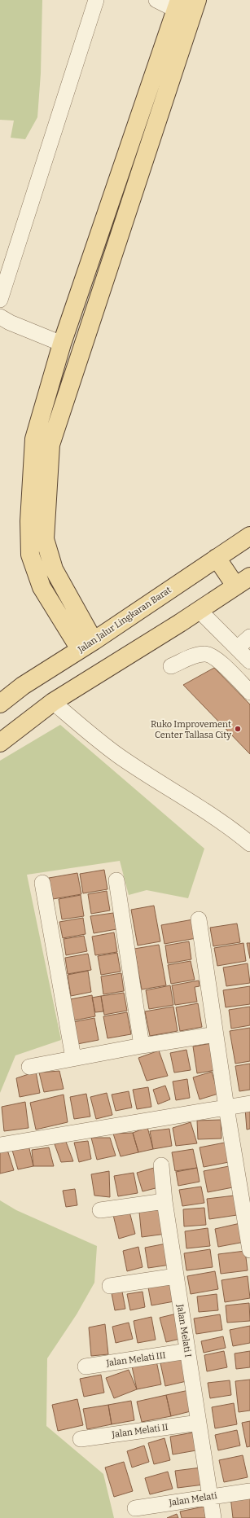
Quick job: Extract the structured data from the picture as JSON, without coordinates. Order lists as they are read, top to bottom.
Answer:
{
  "streets": {
    "main road": ["Jalan Jalur Lingkaran Barat"],
    "street": [
      "Jalan Melati I",
      "Jalan Melati III",
      "Jalan Melati II",
      "Jalan Melati"
    ]
  },
  "crossings": [
    ["Jalan Melati I", "Jalan Melati III"],
    ["Jalan Melati I", "Jalan Melati II"],
    ["Jalan Melati I", "Jalan Melati"]
  ],
  "places": ["Ruko Improvement Center Tallasa City"]
}
